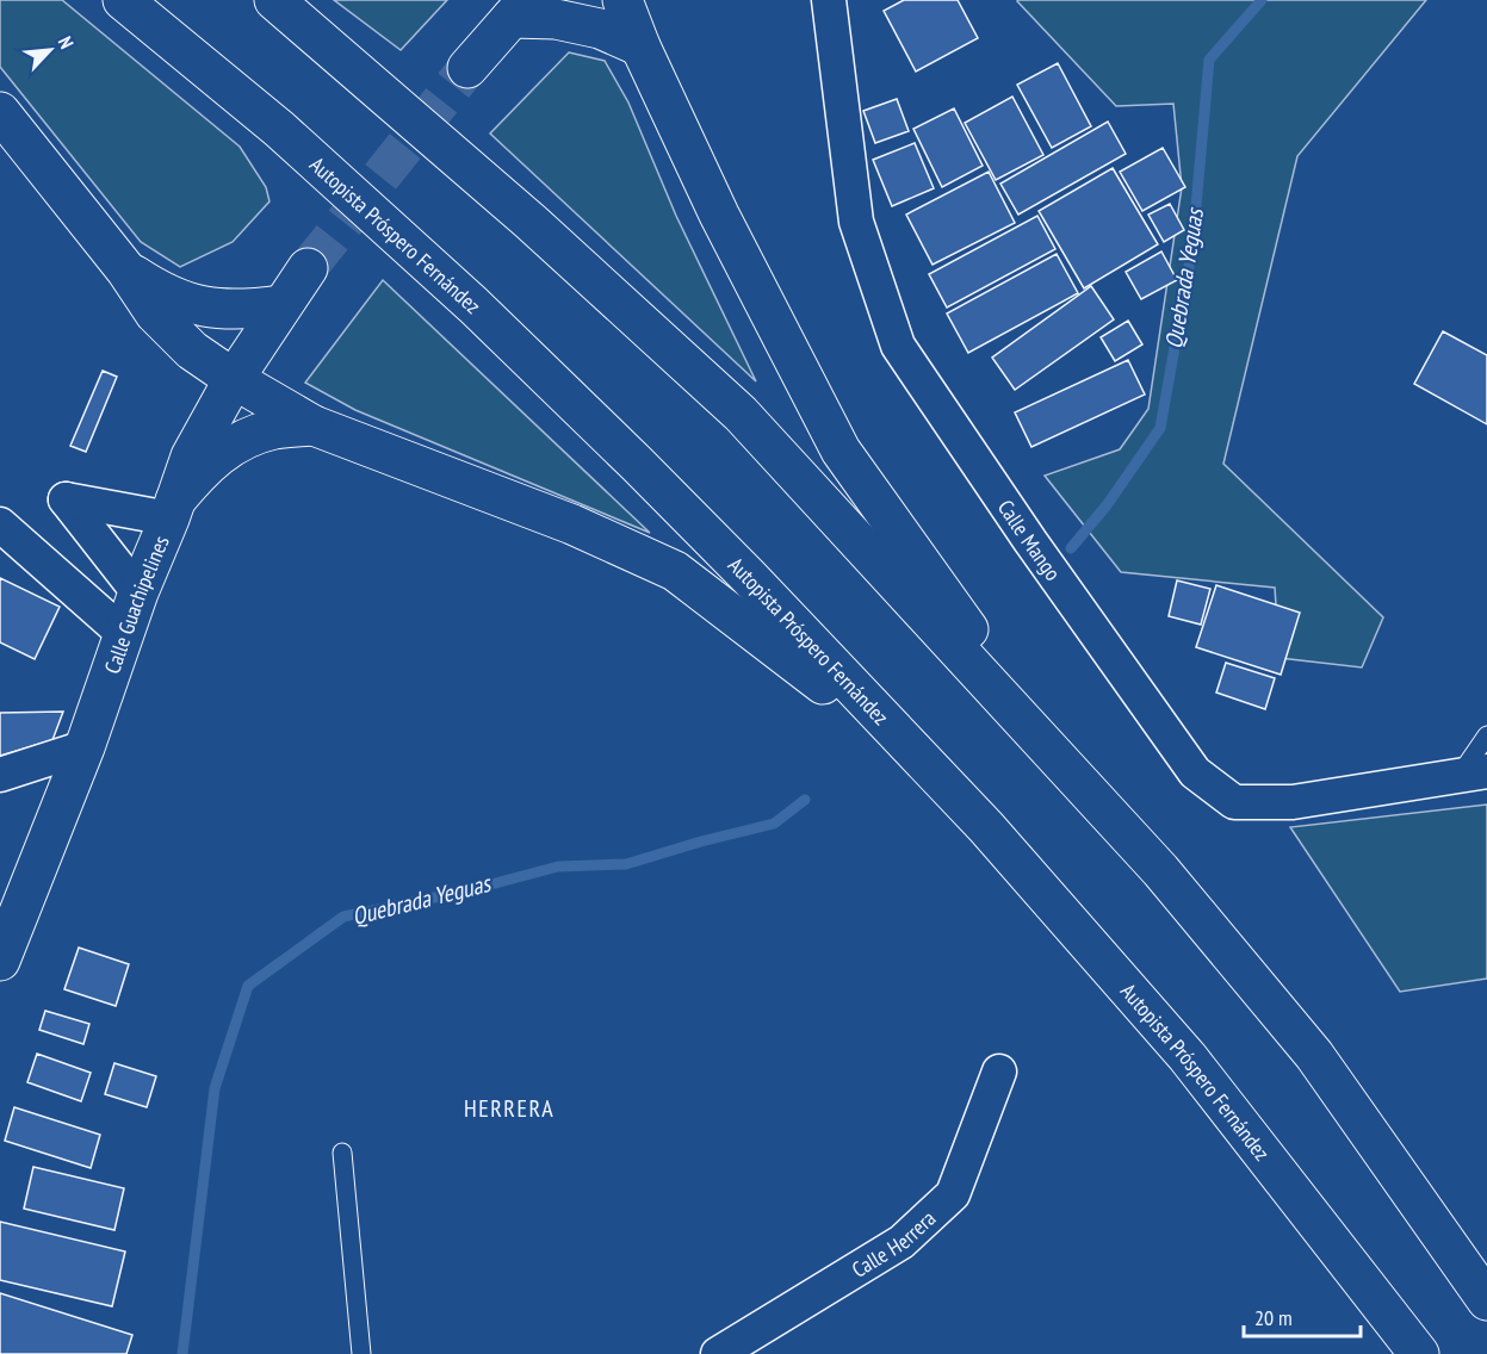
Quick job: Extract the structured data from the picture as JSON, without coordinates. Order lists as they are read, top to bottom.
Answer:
{
  "streets": {
    "main road": ["Autopista Próspero Fernández", "Calle Guachipelines"],
    "street": ["Calle Mango", "Calle Herrera"]
  },
  "districts": ["HERRERA"],
  "water": ["Quebrada Yeguas"],
  "scale_bar": "20 m",
  "north": "top right"
}
